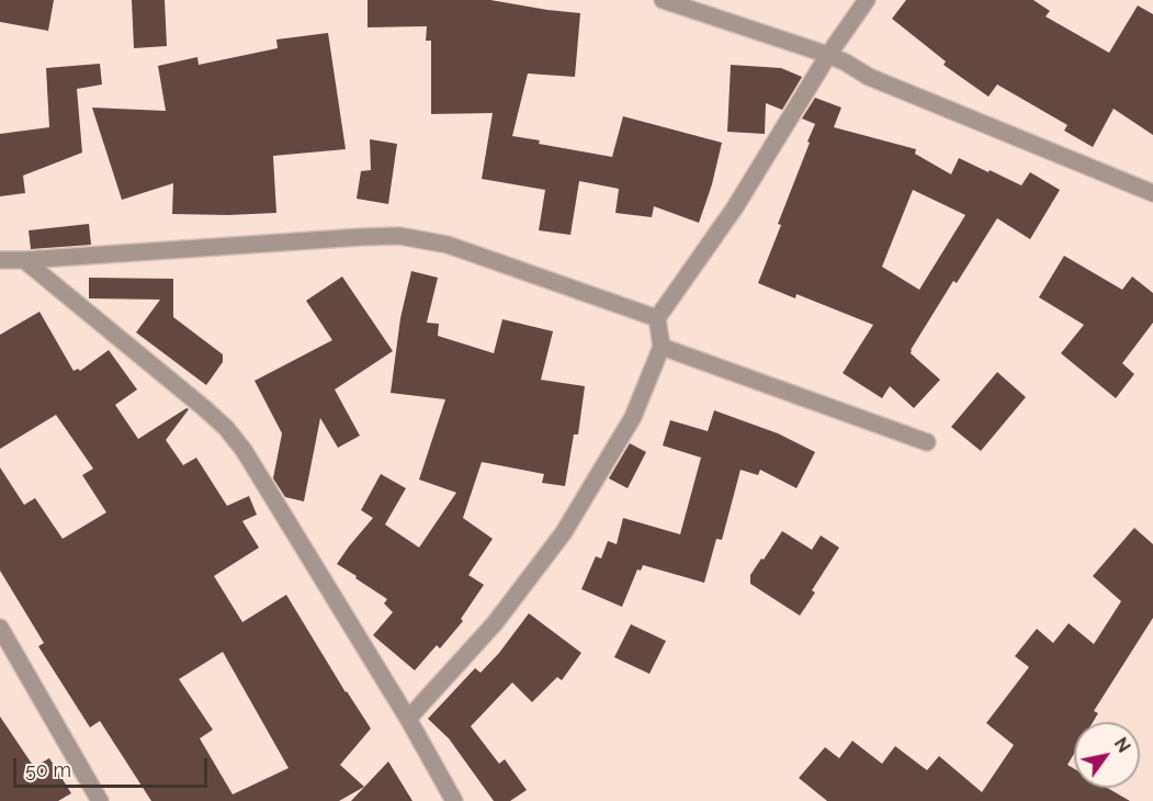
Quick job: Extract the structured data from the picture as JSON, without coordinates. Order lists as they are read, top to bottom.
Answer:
{
  "scale_bar": "50 m",
  "north": "top right"
}
